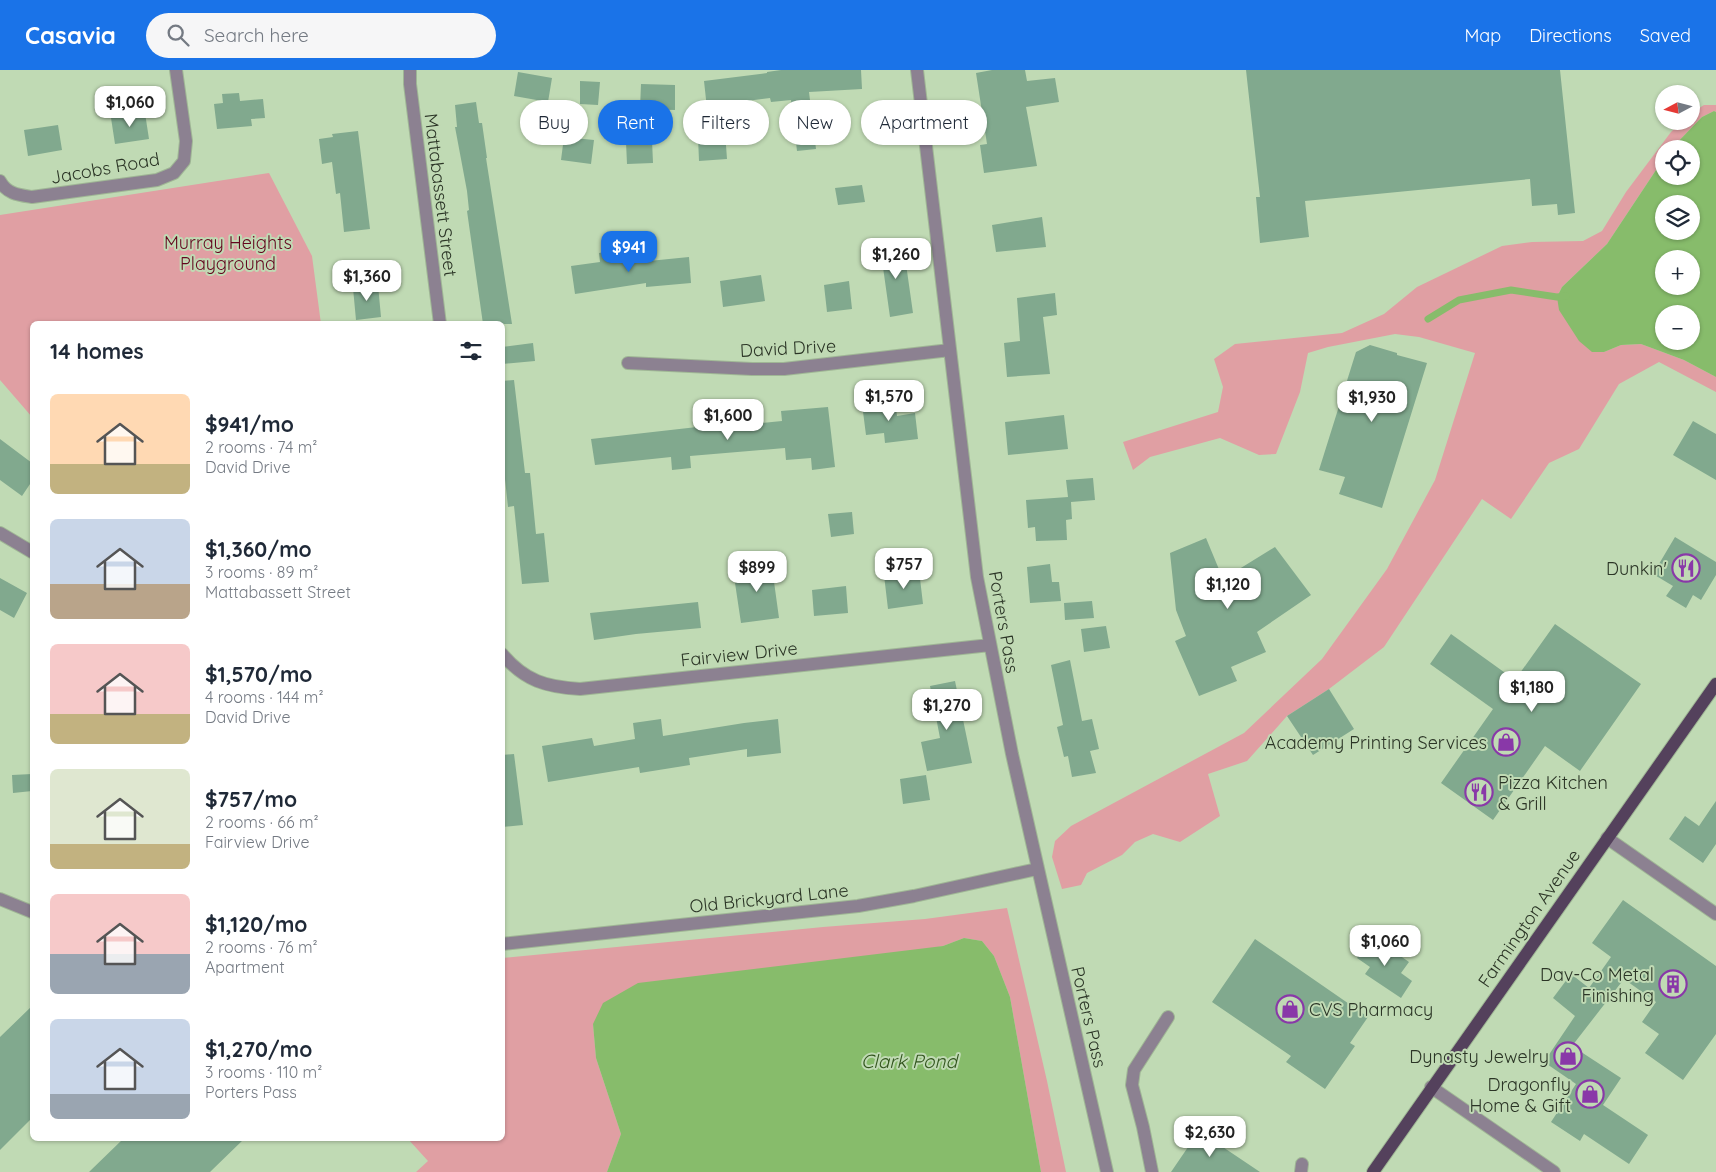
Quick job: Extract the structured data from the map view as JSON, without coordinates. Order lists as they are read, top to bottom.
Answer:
{
  "streets": {
    "main road": ["Farmington Avenue"],
    "street": [
      "Jacobs Road",
      "Mattabassett Street",
      "David Drive",
      "Porters Pass",
      "Fairview Drive",
      "Old Brickyard Lane"
    ]
  },
  "crossings": [
    ["David Drive", "Porters Pass"],
    ["Porters Pass", "Fairview Drive"],
    ["Porters Pass", "Old Brickyard Lane"]
  ],
  "water": ["Clark Pond"],
  "parks": ["Murray Heights Playground"],
  "places": {
    "restaurant": ["Dunkin'", "Pizza Kitchen & Grill"],
    "shop": [
      "Academy Printing Services",
      "CVS Pharmacy",
      "Dynasty Jewelry",
      "Dragonfly Home & Gift"
    ],
    "building": ["Dav-Co Metal Finishing"]
  },
  "north": "left",
  "page": {
    "header": "Casavia",
    "search": "Search here",
    "nav": ["Map", "Directions", "Saved"],
    "map_buttons": ["+", "−"],
    "price": [
      "$1,060",
      "$941",
      "$1,260",
      "$1,360",
      "$1,570",
      "$1,930",
      "$1,600",
      "$757",
      "$899",
      "$1,120",
      "$1,180",
      "$1,270",
      "$1,060",
      "$2,630"
    ],
    "chip": [
      "Buy",
      "Rent",
      "Filters",
      "New",
      "Apartment"
    ],
    "heading": "14 homes",
    "list": [
      {
        "name": "$941/mo",
        "note": "2 rooms · 74 m² · David Drive"
      },
      {
        "name": "$1,360/mo",
        "note": "3 rooms · 89 m² · Mattabassett Street"
      },
      {
        "name": "$1,570/mo",
        "note": "4 rooms · 144 m² · David Drive"
      },
      {
        "name": "$757/mo",
        "note": "2 rooms · 66 m² · Fairview Drive"
      },
      {
        "name": "$1,120/mo",
        "note": "2 rooms · 76 m² · Apartment"
      },
      {
        "name": "$1,270/mo",
        "note": "3 rooms · 110 m² · Porters Pass"
      }
    ]
  }
}
